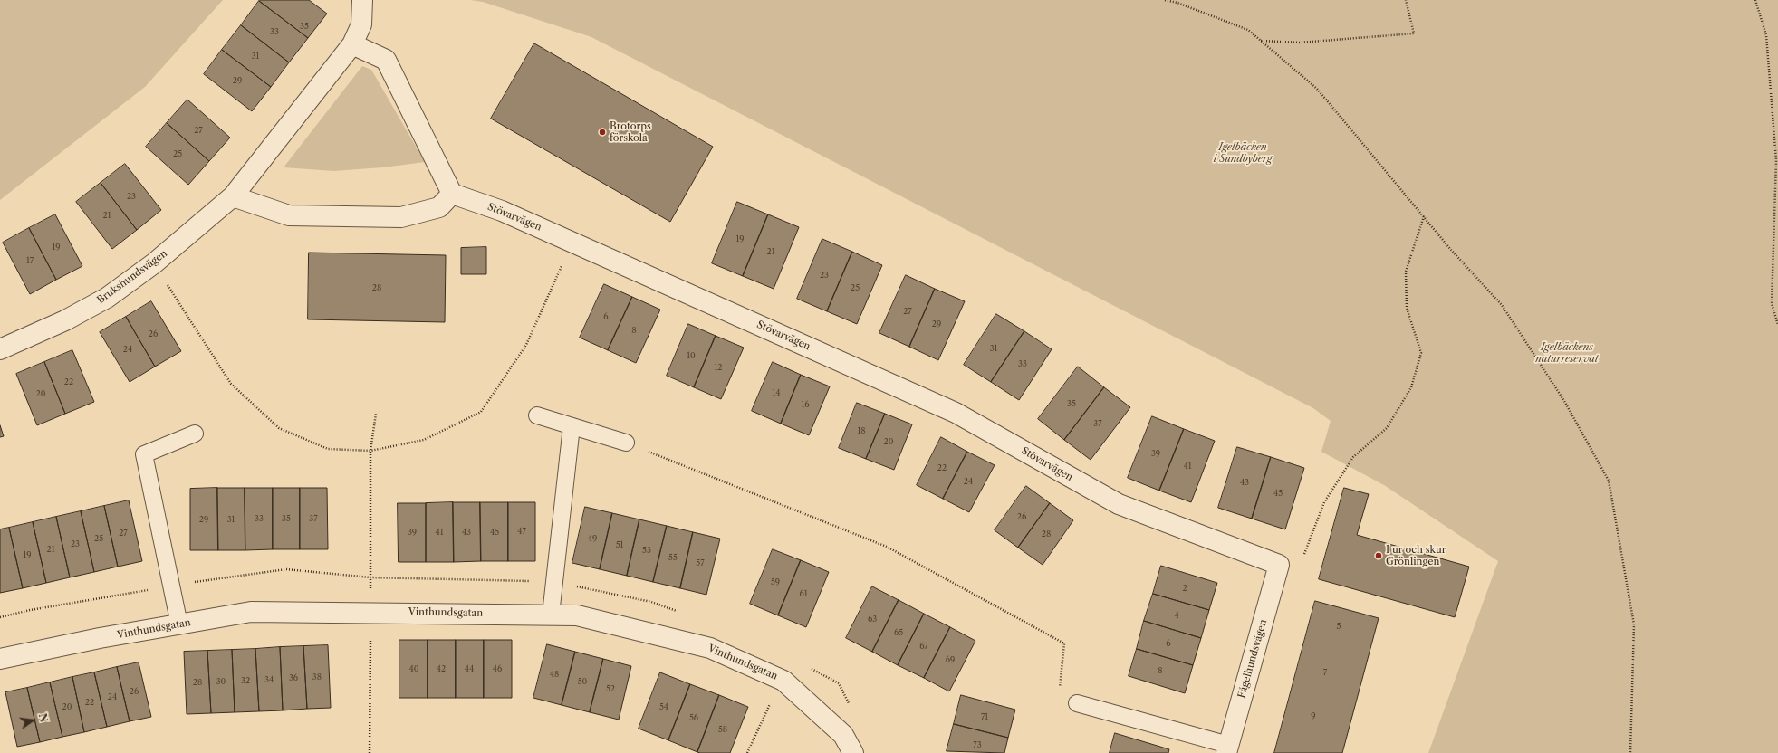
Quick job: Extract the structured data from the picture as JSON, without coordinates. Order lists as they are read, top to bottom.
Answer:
{
  "streets": {
    "street": [
      "Stövarvägen",
      "Brukshundsvägen",
      "Vinthundsgatan",
      "Fågelhundsvägen"
    ]
  },
  "crossings": [
    ["Stövarvägen", "Fågelhundsvägen"]
  ],
  "parks": ["Igelbäcken i Sundbyberg", "Igelbäckens naturreservat"],
  "places": ["Brotorps förskola", "I ur och skur Grönlingen"],
  "house_numbers": [
    "35",
    "33",
    "31",
    "29",
    "27",
    "25",
    "23",
    "21",
    "19",
    "19",
    "21",
    "17",
    "23",
    "28",
    "25",
    "27",
    "6",
    "29",
    "8",
    "26",
    "31",
    "24",
    "10",
    "33",
    "12",
    "22",
    "14",
    "20",
    "35",
    "16",
    "37",
    "18",
    "20",
    "39",
    "41",
    "22",
    "24",
    "43",
    "45",
    "26",
    "33",
    "35",
    "37",
    "29",
    "31",
    "47",
    "39",
    "41",
    "43",
    "45",
    "27",
    "28",
    "25",
    "49",
    "23",
    "51",
    "21",
    "53",
    "19",
    "55",
    "57",
    "59",
    "2",
    "61",
    "4",
    "63",
    "5",
    "65",
    "6",
    "67",
    "69",
    "40",
    "42",
    "44",
    "46",
    "8",
    "7",
    "48",
    "38",
    "36",
    "34",
    "32",
    "30",
    "50",
    "28",
    "52",
    "26",
    "24",
    "22",
    "20",
    "54",
    "9",
    "71",
    "56",
    "58",
    "73"
  ],
  "north": "right"
}
